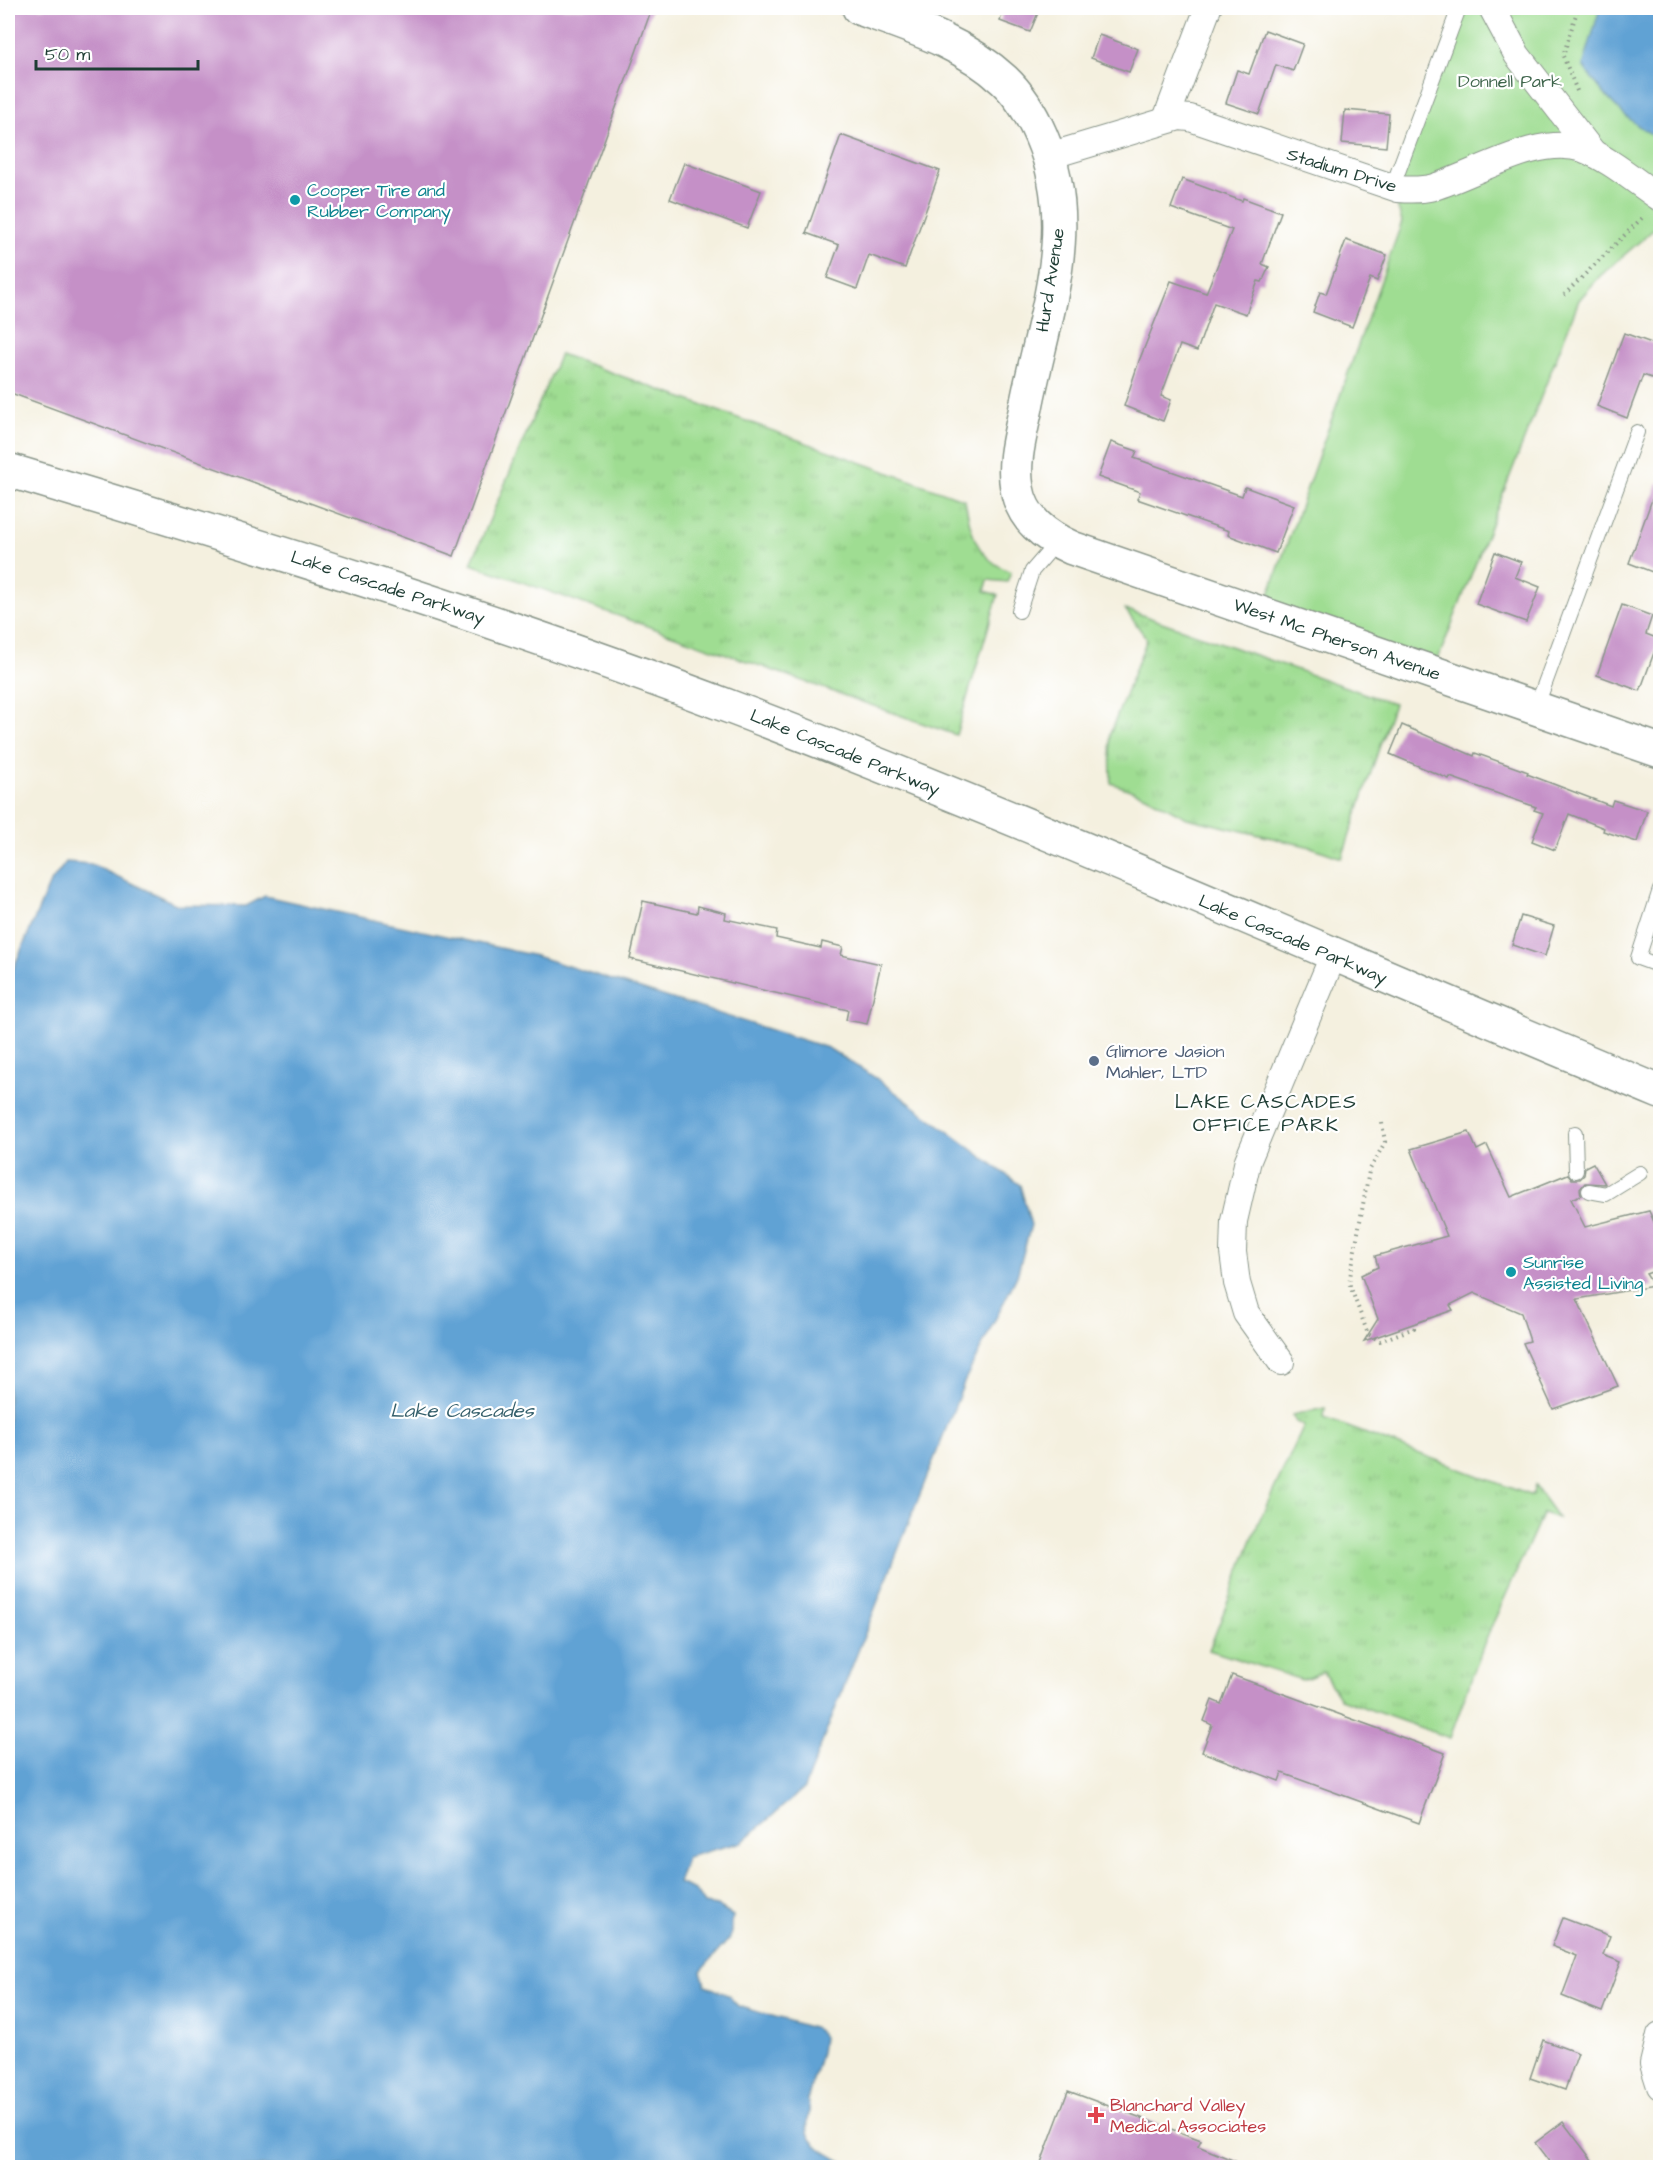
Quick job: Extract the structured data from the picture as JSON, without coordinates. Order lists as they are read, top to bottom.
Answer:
{
  "streets": {
    "street": [
      "Stadium Drive",
      "Hurd Avenue",
      "Lake Cascade Parkway",
      "West Mc Pherson Avenue"
    ]
  },
  "crossings": [
    ["Stadium Drive", "Hurd Avenue"],
    ["Hurd Avenue", "West Mc Pherson Avenue"]
  ],
  "districts": ["LAKE CASCADES OFFICE PARK"],
  "water": ["Lake Cascades"],
  "parks": ["Donnell Park"],
  "places": {
    "other": ["Cooper Tire and Rubber Company", "Glimore Jasion Mahler, LTD", "Sunrise Assisted Living"],
    "health": ["Blanchard Valley Medical Associates"]
  },
  "scale_bar": "50 m"
}
